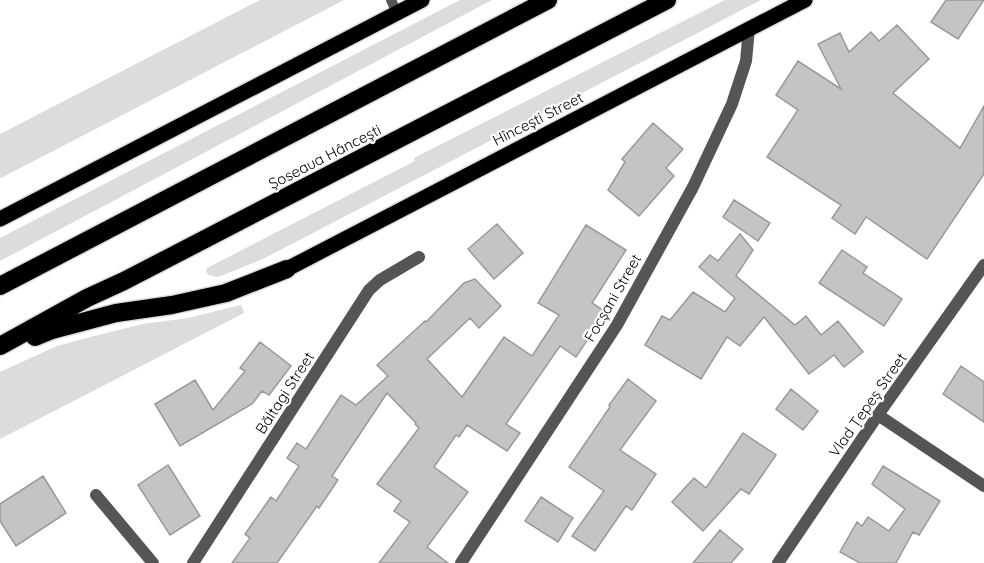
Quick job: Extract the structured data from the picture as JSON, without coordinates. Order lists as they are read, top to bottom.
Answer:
{
  "streets": {
    "highway": ["Șoseaua Hâncești"],
    "main road": ["Hîncești Street"],
    "street": ["Focșani Street", "Băltagi Street", "Vlad Țepeș Street"]
  },
  "crossings": [
    ["Hîncești Street", "Șoseaua Hâncești"],
    ["Hîncești Street", "Focșani Street"]
  ]
}
